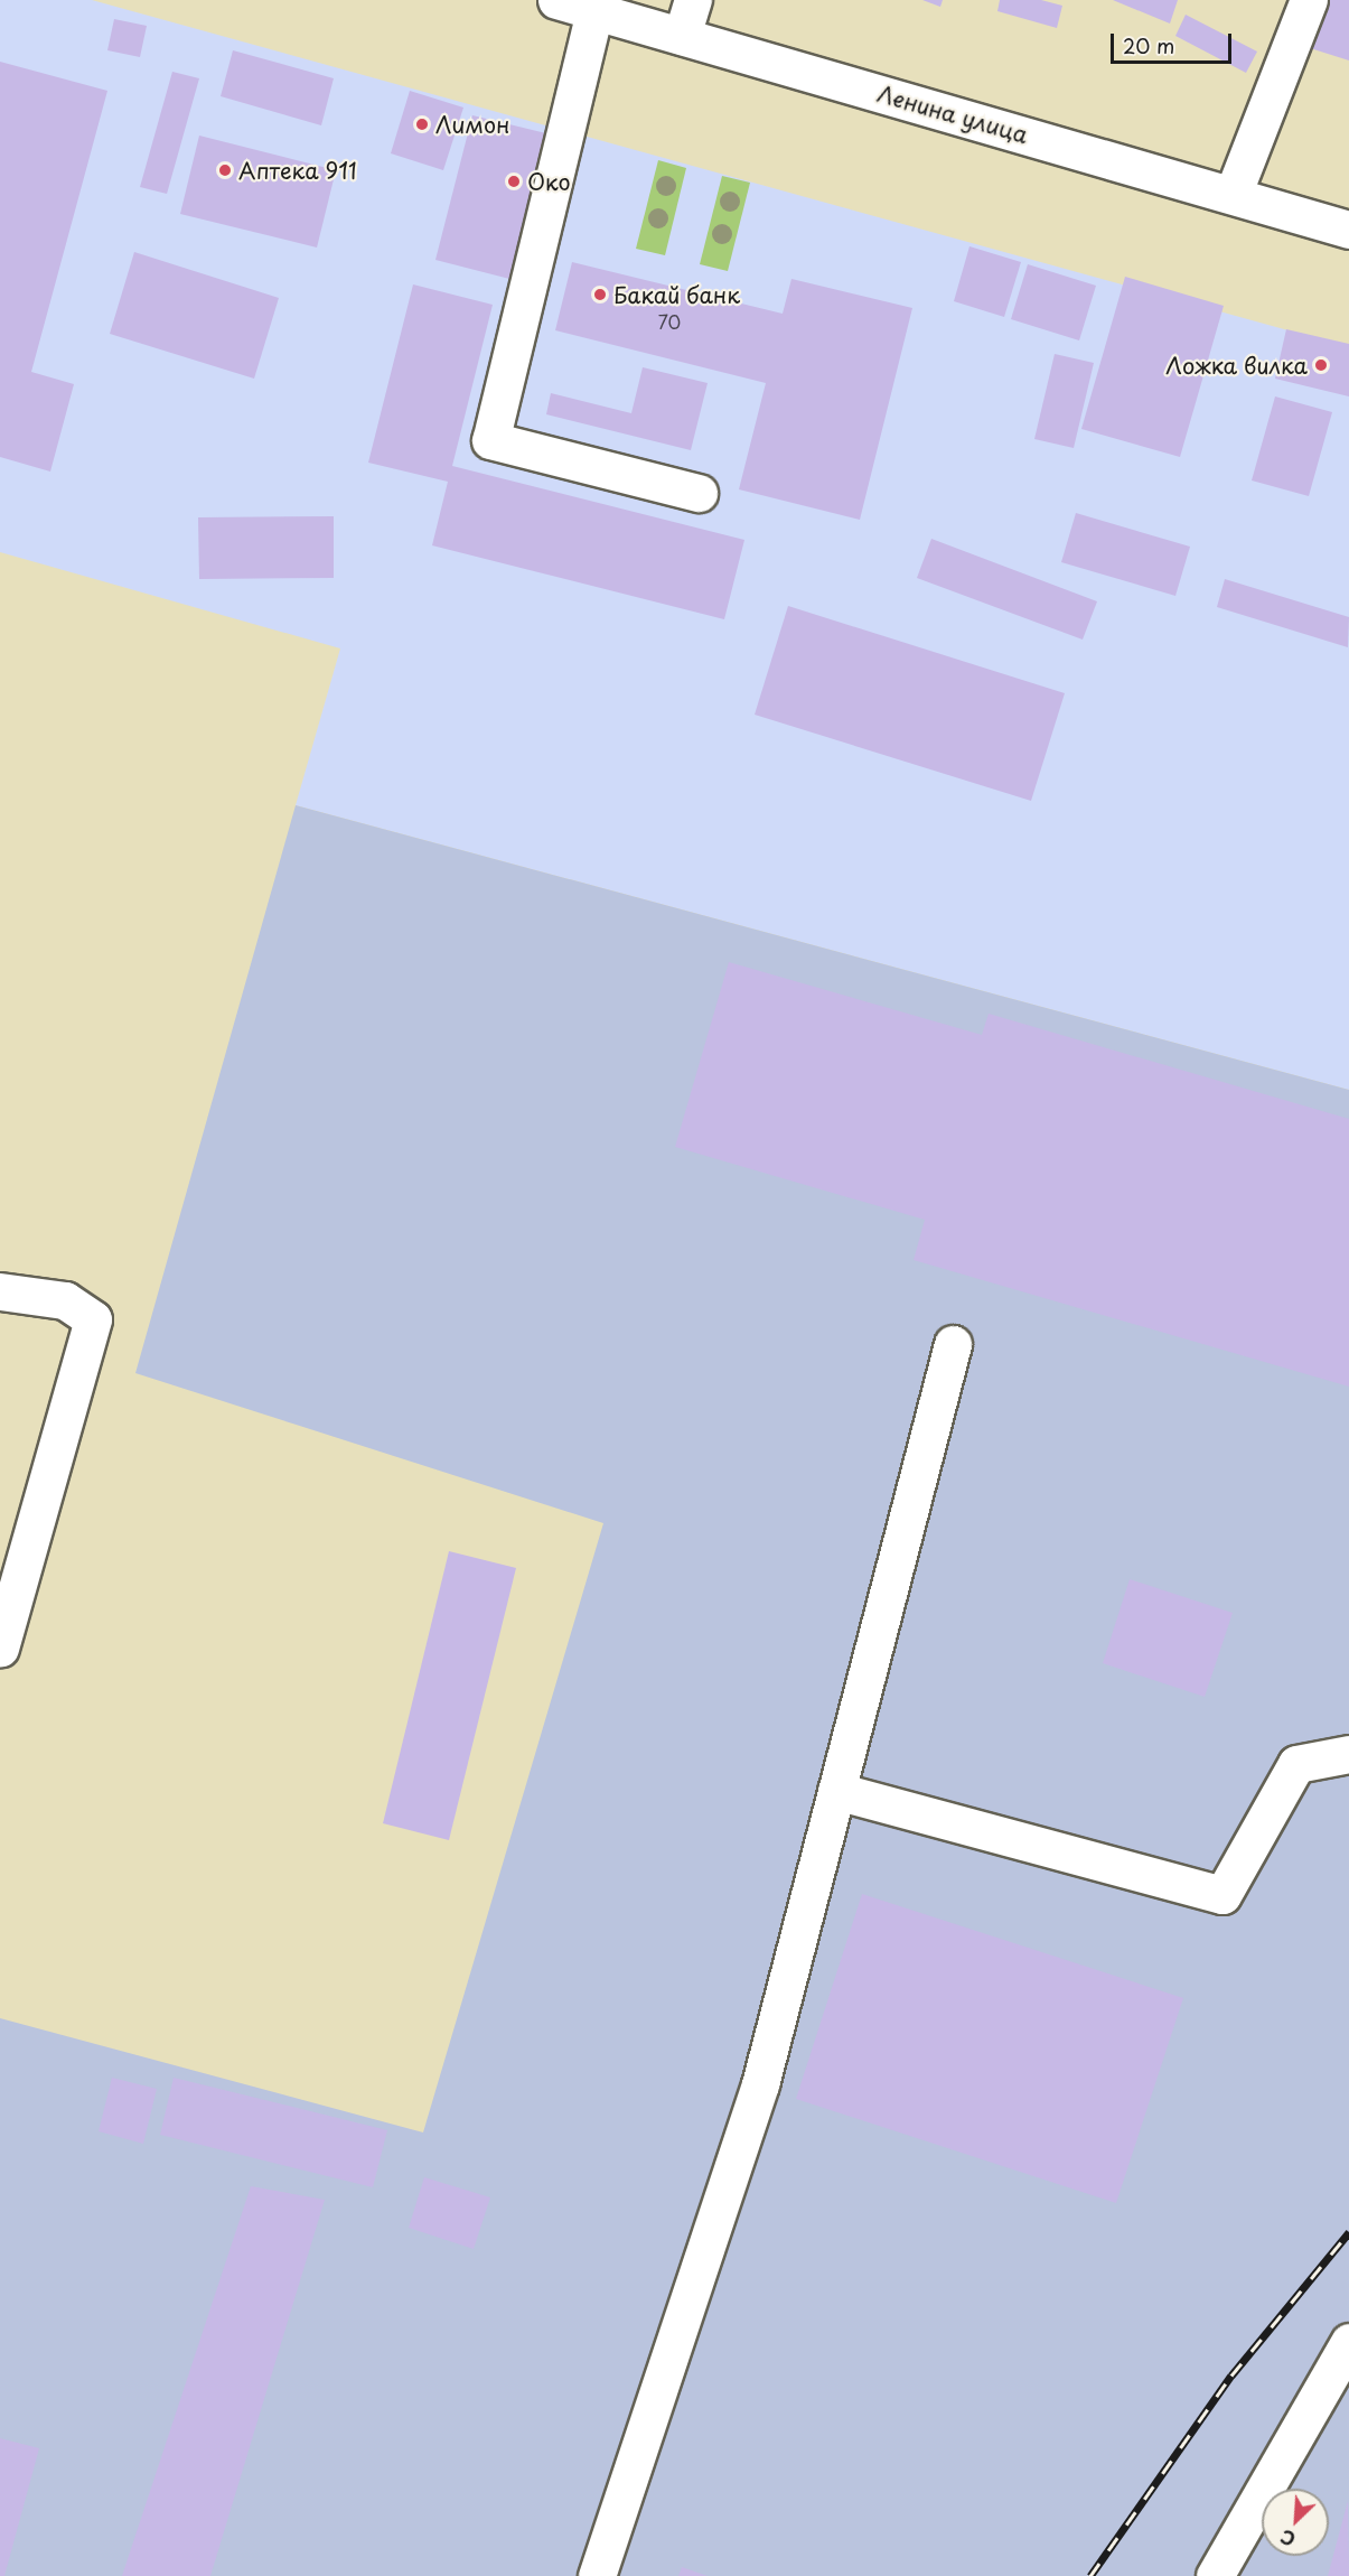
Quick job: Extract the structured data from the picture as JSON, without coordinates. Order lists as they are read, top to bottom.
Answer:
{
  "streets": {
    "main road": ["Ленина улица"]
  },
  "places": [
    "Лимон",
    "Аптека 911",
    "Око",
    "Бакай банк",
    "Ложка вилка"
  ],
  "house_numbers": ["70"],
  "scale_bar": "20 m",
  "north": "bottom left"
}
